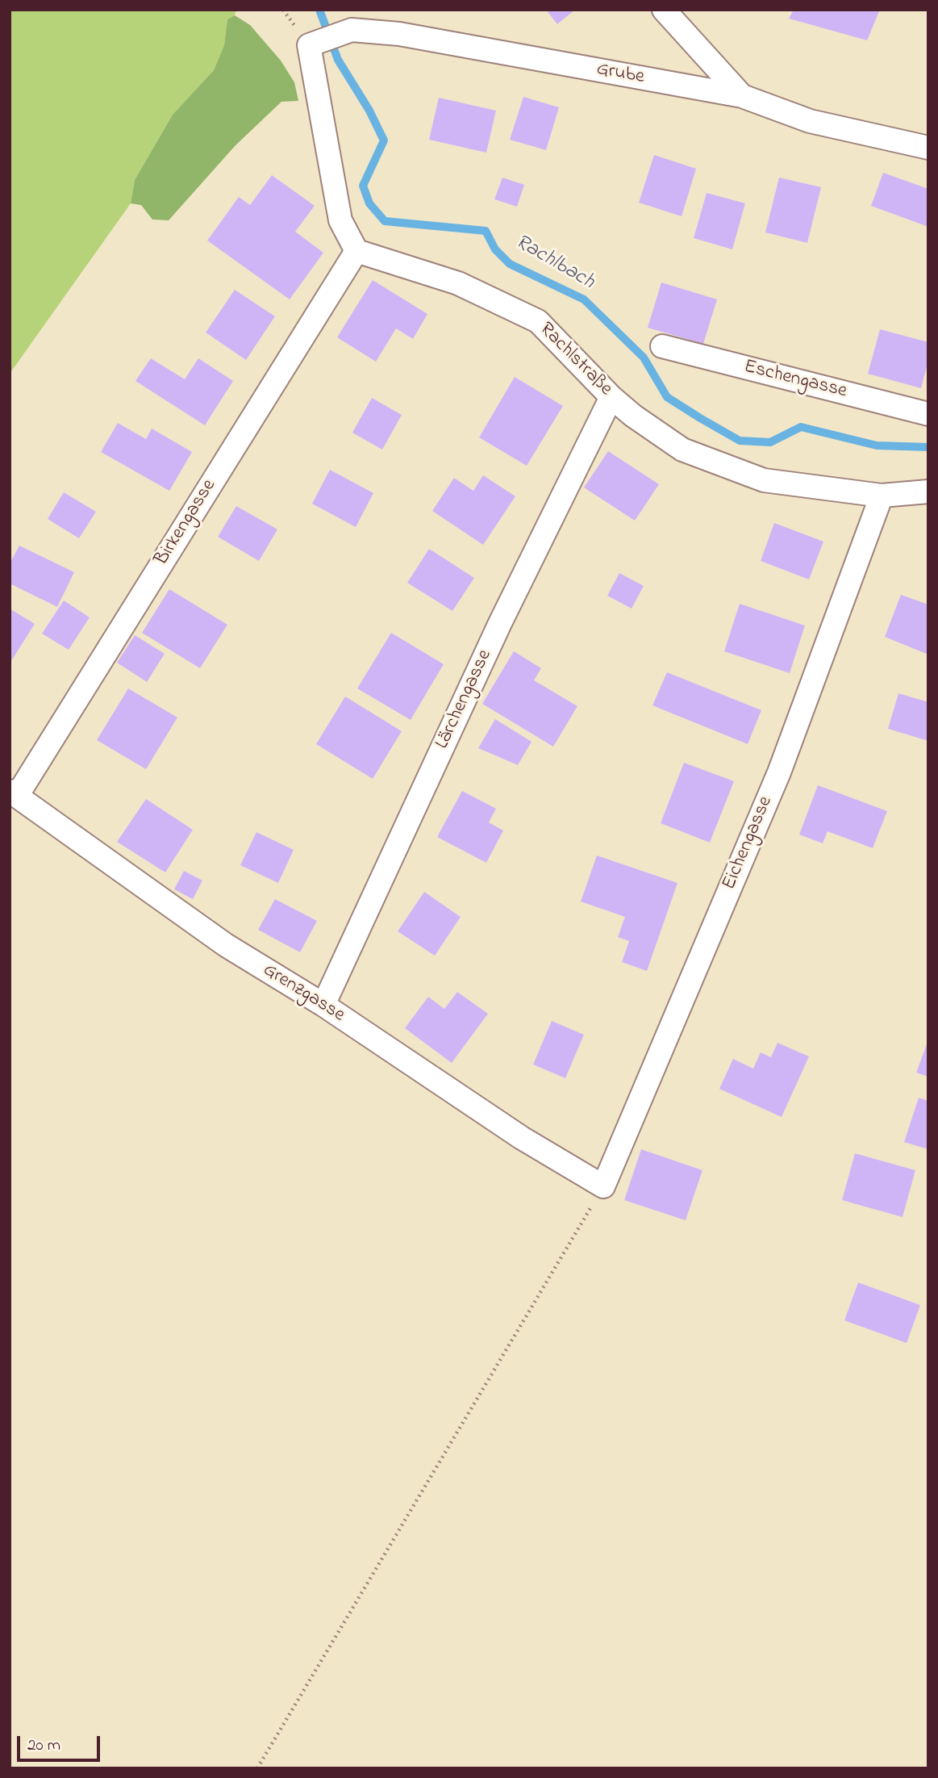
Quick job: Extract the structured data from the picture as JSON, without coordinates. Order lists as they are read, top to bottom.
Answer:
{
  "streets": {
    "street": [
      "Grube",
      "Rachlstraße",
      "Eschengasse",
      "Birkengasse",
      "Lärchengasse",
      "Eichengasse",
      "Grenzgasse"
    ]
  },
  "crossings": [
    ["Grube", "Rachlstraße"],
    ["Grube", "Birkengasse"],
    ["Rachlstraße", "Birkengasse"],
    ["Rachlstraße", "Lärchengasse"],
    ["Rachlstraße", "Eichengasse"],
    ["Birkengasse", "Grenzgasse"],
    ["Lärchengasse", "Grenzgasse"],
    ["Eichengasse", "Grenzgasse"]
  ],
  "water": ["Rachlbach"],
  "scale_bar": "20 m"
}
